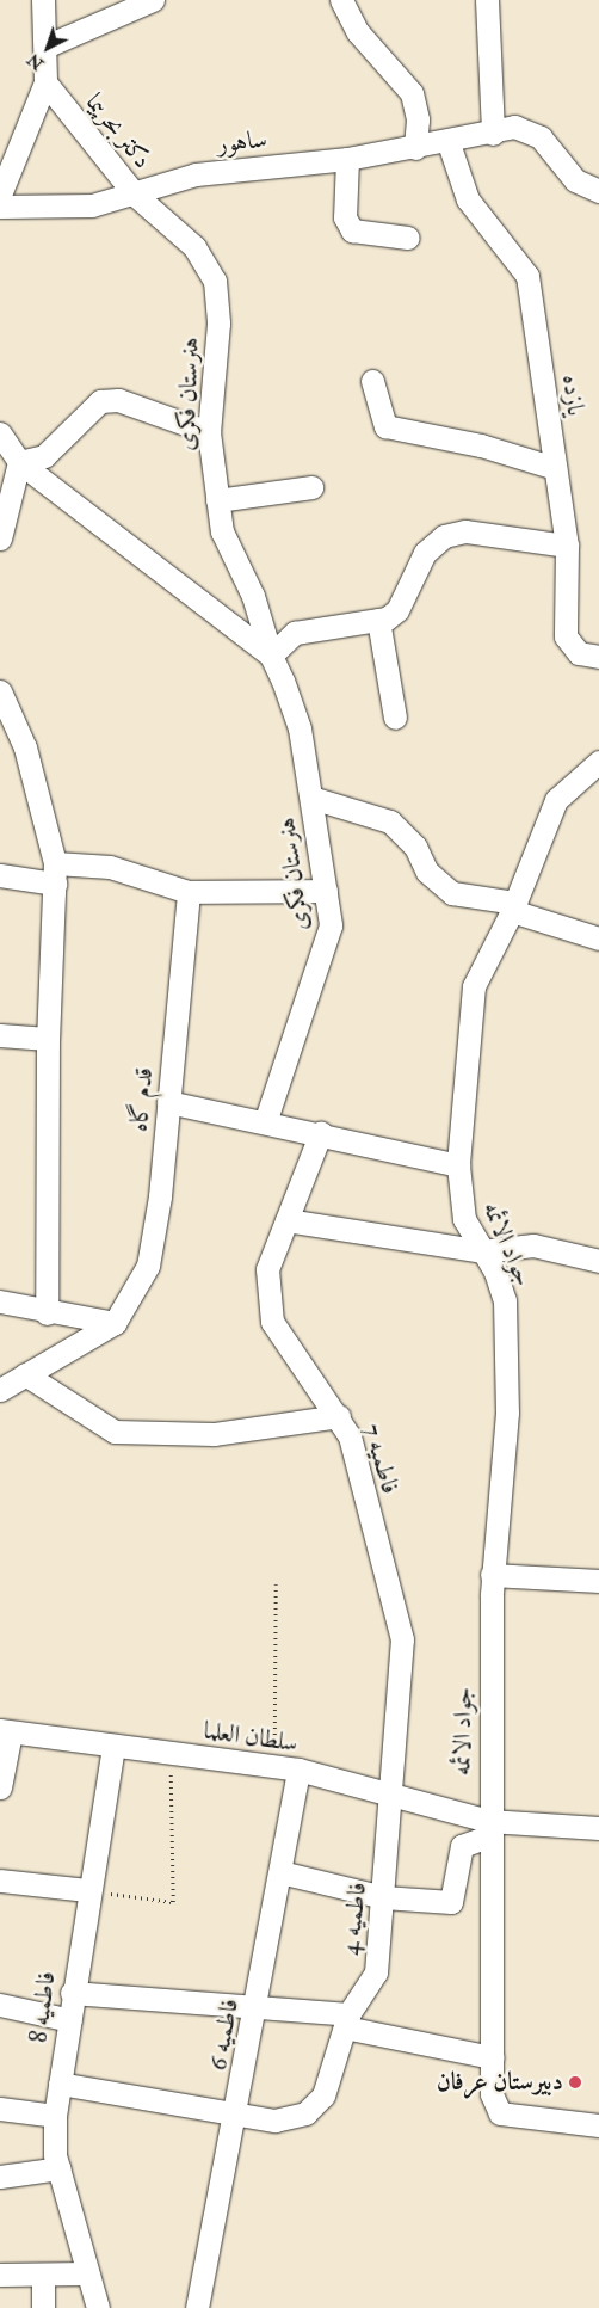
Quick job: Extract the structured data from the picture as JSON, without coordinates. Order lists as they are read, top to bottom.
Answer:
{
  "streets": {
    "street": [
      "دکتر بحرپیما",
      "ساهور",
      "هنرستان فکری",
      "یازده",
      "قدم گاه",
      "جواد الائمه",
      "فاطمیه 7",
      "سلطان العلما",
      "فاطمیه 4",
      "فاطمیه 8",
      "فاطمیه 6"
    ]
  },
  "crossings": [
    ["دکتر بحرپیما", "ساهور"],
    ["دکتر بحرپیما", "هنرستان فکری"],
    ["ساهور", "هنرستان فکری"],
    ["ساهور", "یازده"],
    ["جواد الائمه", "سلطان العلما"],
    ["فاطمیه 7", "سلطان العلما"],
    ["فاطمیه 7", "فاطمیه 4"],
    ["سلطان العلما", "فاطمیه 4"],
    ["سلطان العلما", "فاطمیه 8"],
    ["سلطان العلما", "فاطمیه 6"],
    ["فاطمیه 4", "فاطمیه 8"],
    ["فاطمیه 4", "فاطمیه 6"]
  ],
  "places": ["دبیرستان عرفان"],
  "north": "bottom left"
}
